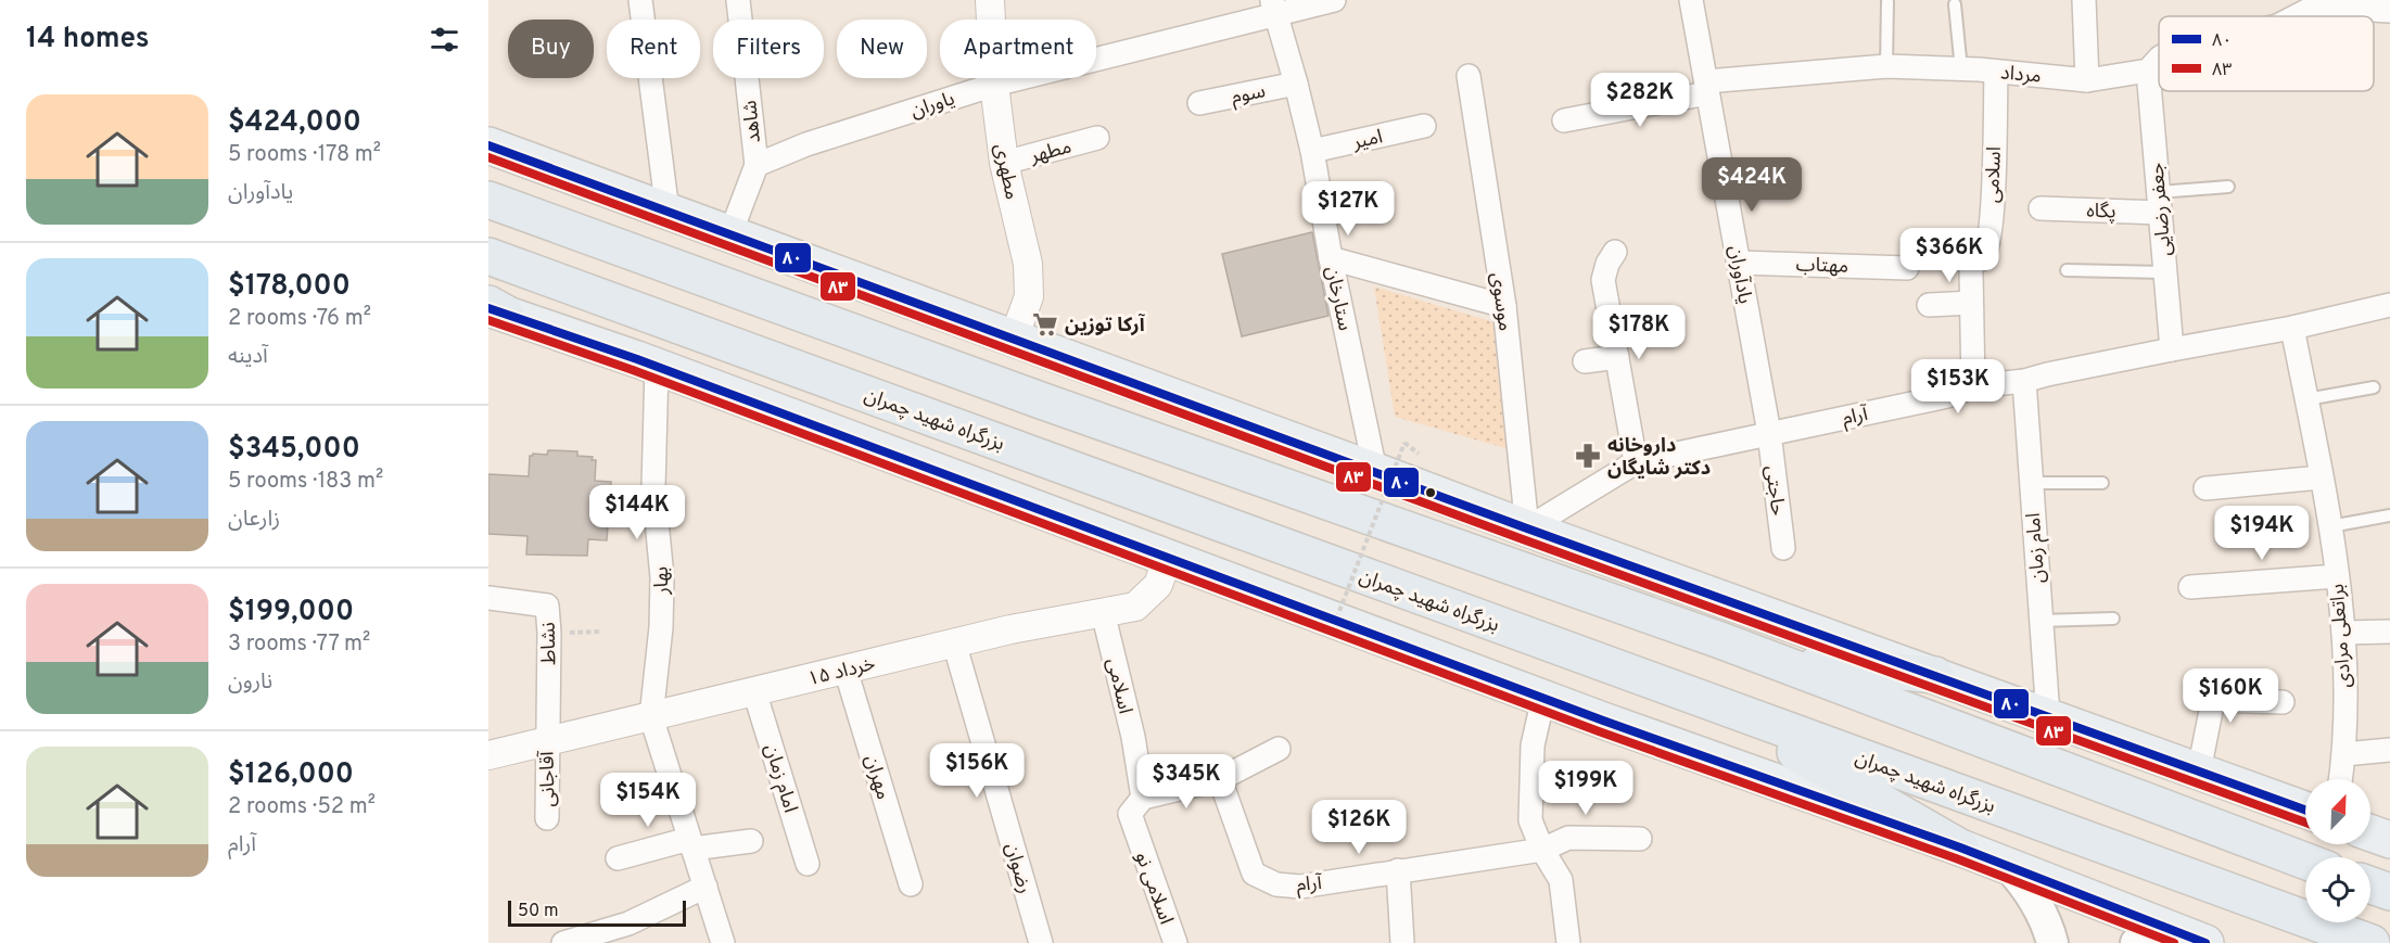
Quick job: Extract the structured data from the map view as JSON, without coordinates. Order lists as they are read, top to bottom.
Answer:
{
  "streets": {
    "highway": ["بزرگراه شهید چمران"],
    "street": [
      "مرداد",
      "سوم",
      "یاوران",
      "شاهد",
      "امیر",
      "مطهر",
      "مطهری",
      "اسلامی",
      "جعفر رضایی",
      "پگاه",
      "مهتاب",
      "یادآوران",
      "ستارخان",
      "موسوی",
      "آرام",
      "حاجتی",
      "امام زمان",
      "بهار",
      "براتعلی مرادی",
      "نشاط",
      "۱۵ خرداد",
      "مهران",
      "آقاجانی",
      "رضوان",
      "اسلامی نو"
    ]
  },
  "crossings": [
    ["مرداد", "اسلامی"],
    ["مرداد", "جعفر رضایی"],
    ["مرداد", "یادآوران"],
    ["سوم", "ستارخان"],
    ["یاوران", "شاهد"],
    ["یاوران", "مطهری"],
    ["یاوران", "ستارخان"],
    ["امیر", "ستارخان"],
    ["مطهر", "مطهری"],
    ["اسلامی", "آرام"],
    ["اسلامی", "۱۵ خرداد"],
    ["اسلامی", "اسلامی نو"],
    ["جعفر رضایی", "پگاه"],
    ["جعفر رضایی", "آرام"],
    ["مهتاب", "یادآوران"],
    ["یادآوران", "آرام"],
    ["یادآوران", "حاجتی"],
    ["موسوی", "آرام"],
    ["آرام", "حاجتی"],
    ["آرام", "امام زمان"],
    ["آرام", "براتعلی مرادی"],
    ["امام زمان", "۱۵ خرداد"],
    ["بهار", "۱۵ خرداد"],
    ["نشاط", "۱۵ خرداد"],
    ["نشاط", "آقاجانی"],
    ["۱۵ خرداد", "مهران"],
    ["۱۵ خرداد", "آقاجانی"],
    ["۱۵ خرداد", "رضوان"]
  ],
  "places": {
    "supermarket": ["آرکا توزین"],
    "pharmacy": ["داروخانه دکتر شایگان"]
  },
  "lines": ["transit line ۸۰", "transit line ۸۳"],
  "legend": ["۸۰", "۸۳"],
  "scale_bar": "50 m",
  "north": "top right",
  "page": {
    "heading": "14 homes",
    "chip": [
      "Buy",
      "Rent",
      "Filters",
      "New",
      "Apartment"
    ],
    "price": [
      "$282K",
      "$424K",
      "$127K",
      "$366K",
      "$178K",
      "$153K",
      "$144K",
      "$194K",
      "$160K",
      "$156K",
      "$345K",
      "$199K",
      "$154K",
      "$126K"
    ],
    "list": [
      {
        "name": "$424,000",
        "note": "5 rooms · 178 m² · یادآوران"
      },
      {
        "name": "$178,000",
        "note": "2 rooms · 76 m² · آدینه"
      },
      {
        "name": "$345,000",
        "note": "5 rooms · 183 m² · زارعان"
      },
      {
        "name": "$199,000",
        "note": "3 rooms · 77 m² · نارون"
      },
      {
        "name": "$126,000",
        "note": "2 rooms · 52 m² · آرام"
      }
    ],
    "scale": "50 m"
  }
}
